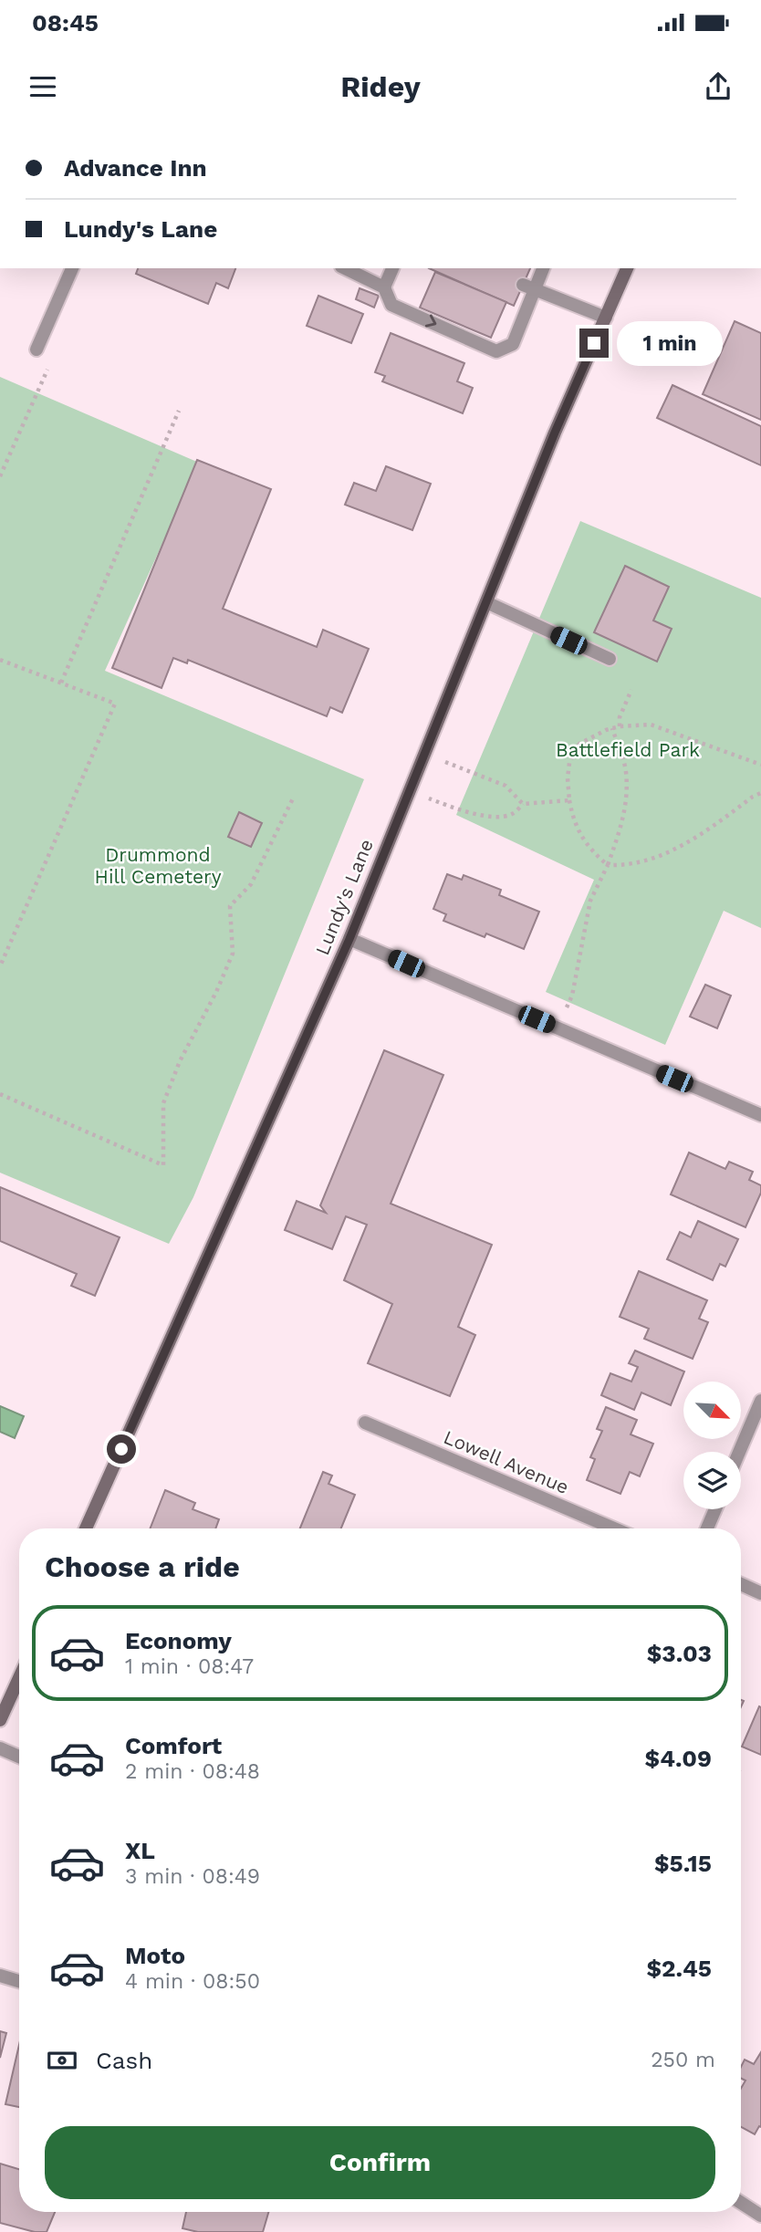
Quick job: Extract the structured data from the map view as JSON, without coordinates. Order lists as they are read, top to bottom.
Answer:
{
  "streets": {
    "main road": ["Lundy's Lane"],
    "street": ["Lowell Avenue"]
  },
  "parks": ["Battlefield Park", "Drummond Hill Cemetery"],
  "north": "bottom right",
  "page": {
    "status": "08:45",
    "header": "Ridey",
    "banner": ["Advance Inn", "Lundy's Lane"],
    "bubble": "1 min",
    "heading": "Choose a ride",
    "list": [
      {
        "name": "Economy",
        "note": "1 min · 08:47",
        "value": "$3.03"
      },
      {
        "name": "Comfort",
        "note": "2 min · 08:48",
        "value": "$4.09"
      },
      {
        "name": "XL",
        "note": "3 min · 08:49",
        "value": "$5.15"
      },
      {
        "name": "Moto",
        "note": "4 min · 08:50",
        "value": "$2.45"
      }
    ],
    "pay": ["Cash", "250 m"],
    "buttons": "Confirm"
  }
}
